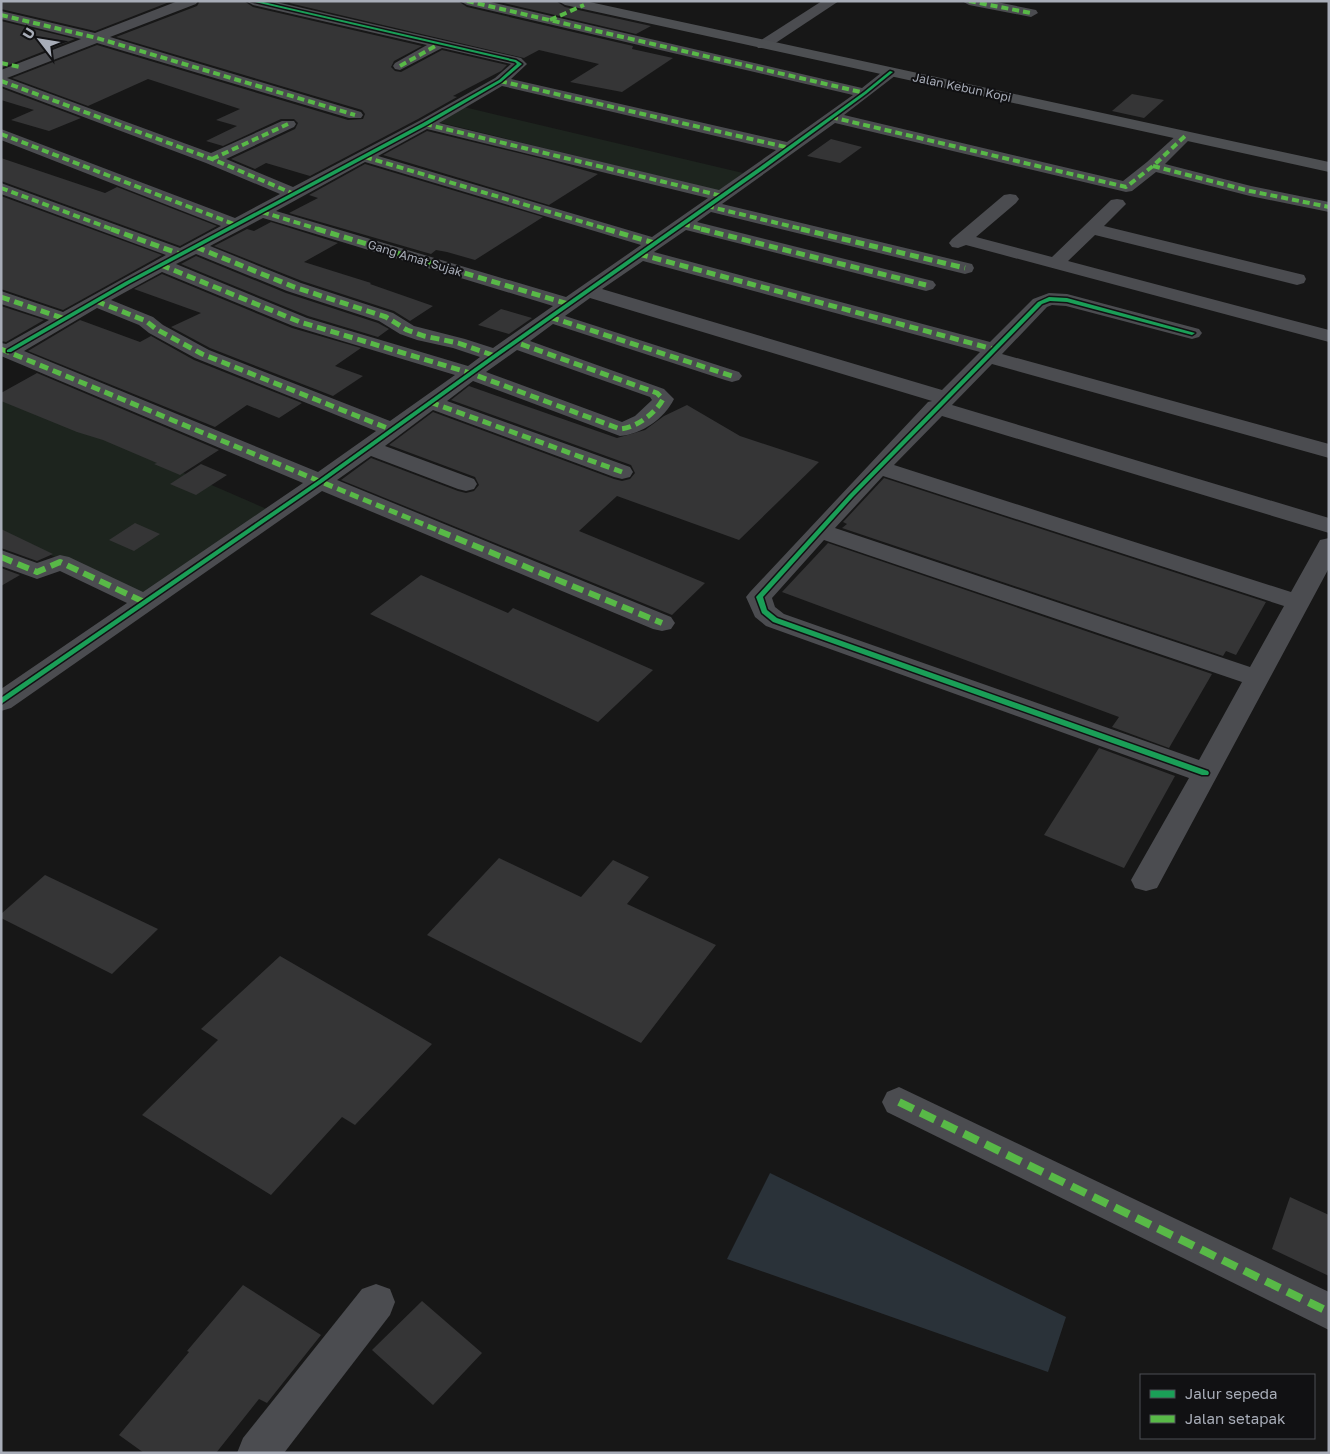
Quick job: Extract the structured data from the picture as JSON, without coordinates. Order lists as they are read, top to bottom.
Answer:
{
  "streets": {
    "main road": ["Jalan Kebun Kopi"],
    "street": ["Gang Amat Sujak"]
  },
  "legend": ["Jalur sepeda", "Jalan setapak"],
  "north": "top left"
}
